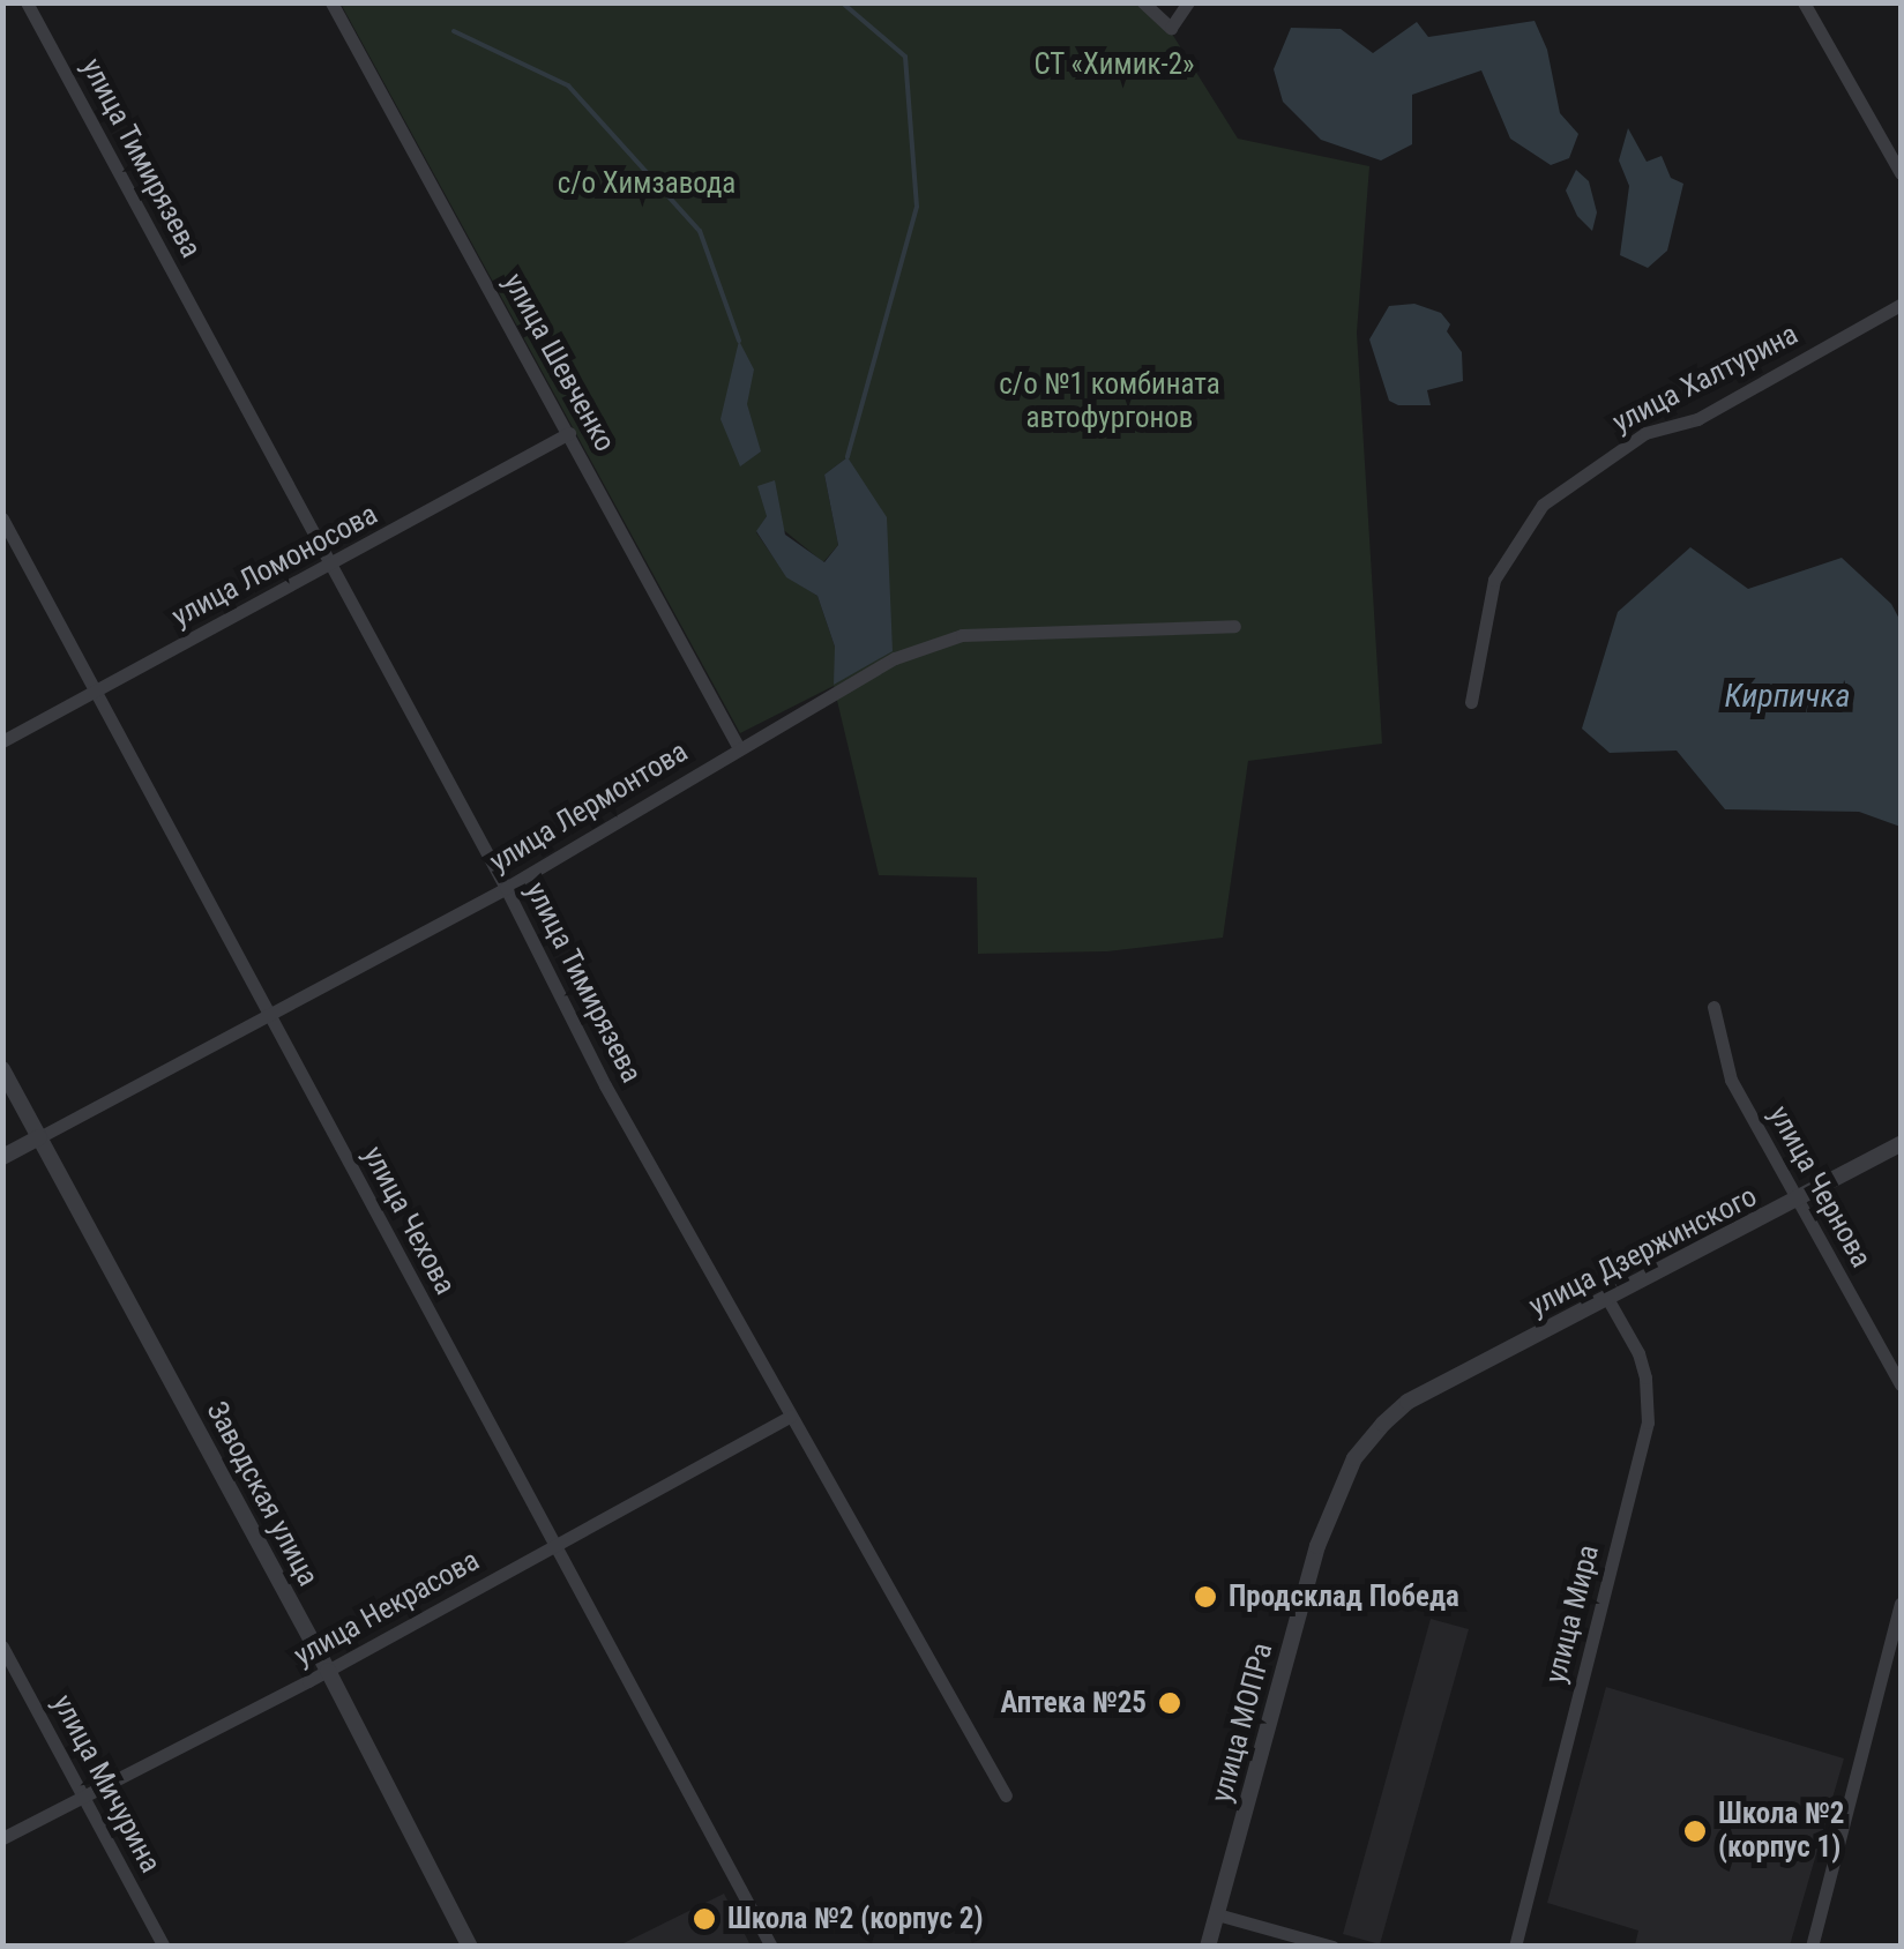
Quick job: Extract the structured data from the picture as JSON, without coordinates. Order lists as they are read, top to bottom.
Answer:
{
  "streets": {
    "street": [
      "улица Тимирязева",
      "улица Шевченко",
      "улица Халтурина",
      "улица Ломоносова",
      "улица Лермонтова",
      "улица Чернова",
      "улица Чехова",
      "улица Дзержинского",
      "Заводская улица",
      "улица Некрасова",
      "улица Мира",
      "улица МОПРа",
      "улица Мичурина"
    ]
  },
  "crossings": [
    ["улица Тимирязева", "улица Ломоносова"],
    ["улица Тимирязева", "улица Лермонтова"],
    ["улица Тимирязева", "улица Некрасова"],
    ["улица Шевченко", "улица Ломоносова"],
    ["улица Шевченко", "улица Лермонтова"],
    ["улица Ломоносова", "улица Чехова"],
    ["улица Лермонтова", "улица Чехова"],
    ["улица Лермонтова", "Заводская улица"],
    ["улица Чернова", "улица Дзержинского"],
    ["улица Чехова", "улица Некрасова"],
    ["улица Дзержинского", "улица Мира"],
    ["улица Дзержинского", "улица МОПРа"],
    ["Заводская улица", "улица Некрасова"],
    ["улица Некрасова", "улица Мичурина"]
  ],
  "water": ["Кирпичка"],
  "parks": ["СТ «Химик-2»", "с/о Химзавода", "с/о №1 комбината автофургонов"],
  "places": [
    "Продсклад Победа",
    "Аптека №25",
    "Школа №2 (корпус 1)",
    "Школа №2 (корпус 2)"
  ]
}
